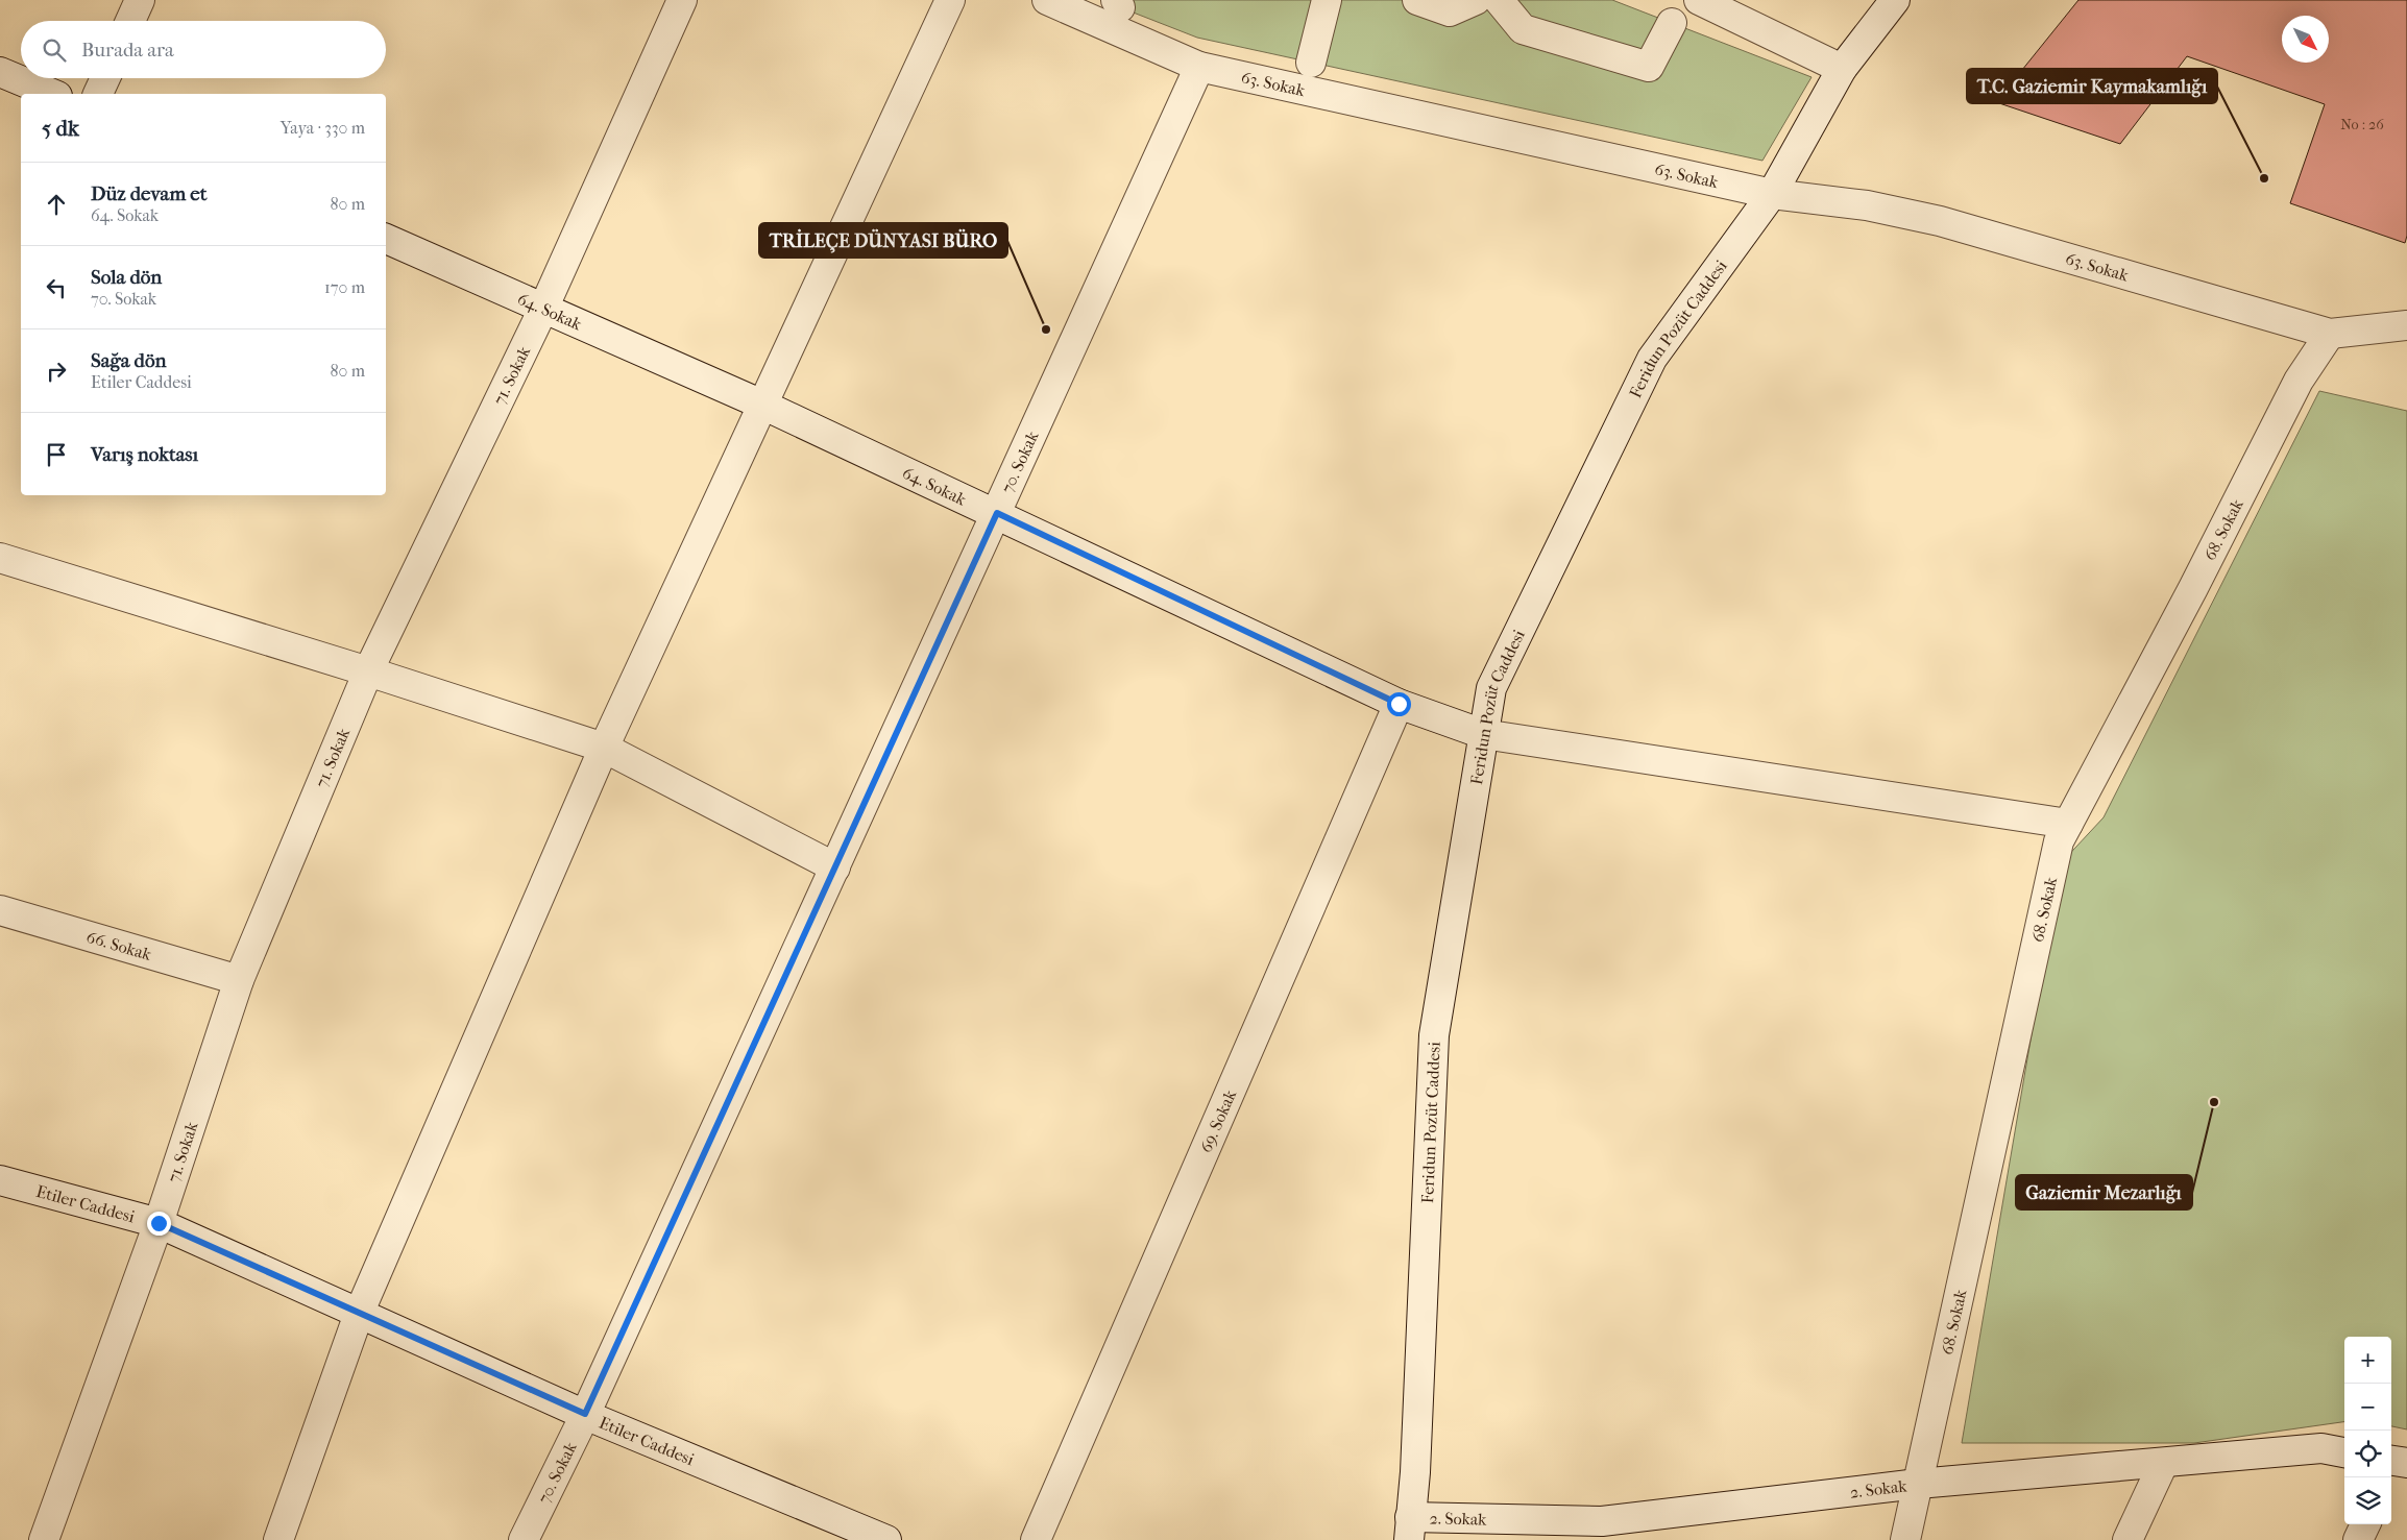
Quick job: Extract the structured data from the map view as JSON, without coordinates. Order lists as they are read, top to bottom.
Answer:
{
  "streets": {
    "street": [
      "63. Sokak",
      "64. Sokak",
      "Feridun Pozüt Caddesi",
      "71. Sokak",
      "70. Sokak",
      "68. Sokak",
      "66. Sokak",
      "69. Sokak",
      "Etiler Caddesi",
      "2. Sokak"
    ]
  },
  "crossings": [
    ["63. Sokak", "Feridun Pozüt Caddesi"],
    ["63. Sokak", "70. Sokak"],
    ["63. Sokak", "68. Sokak"],
    ["64. Sokak", "Feridun Pozüt Caddesi"],
    ["64. Sokak", "71. Sokak"],
    ["64. Sokak", "70. Sokak"],
    ["64. Sokak", "68. Sokak"],
    ["64. Sokak", "69. Sokak"],
    ["Feridun Pozüt Caddesi", "2. Sokak"],
    ["71. Sokak", "66. Sokak"],
    ["71. Sokak", "Etiler Caddesi"],
    ["70. Sokak", "Etiler Caddesi"],
    ["68. Sokak", "2. Sokak"]
  ],
  "places": ["T.C. Gaziemir Kaymakamlığı", "TRİLEÇE DÜNYASI BÜRO", "Gaziemir Mezarlığı"],
  "house_numbers": ["No : 26"],
  "north": "bottom right",
  "page": {
    "search": "Burada ara",
    "heading": ["5 dk", "Yaya · 330 m"],
    "list": [
      ["Düz devam et", "64. Sokak", "80 m"],
      ["Sola dön", "70. Sokak", "170 m"],
      ["Sağa dön", "Etiler Caddesi", "80 m"],
      "Varış noktası"
    ],
    "map_buttons": ["+", "−"]
  }
}
